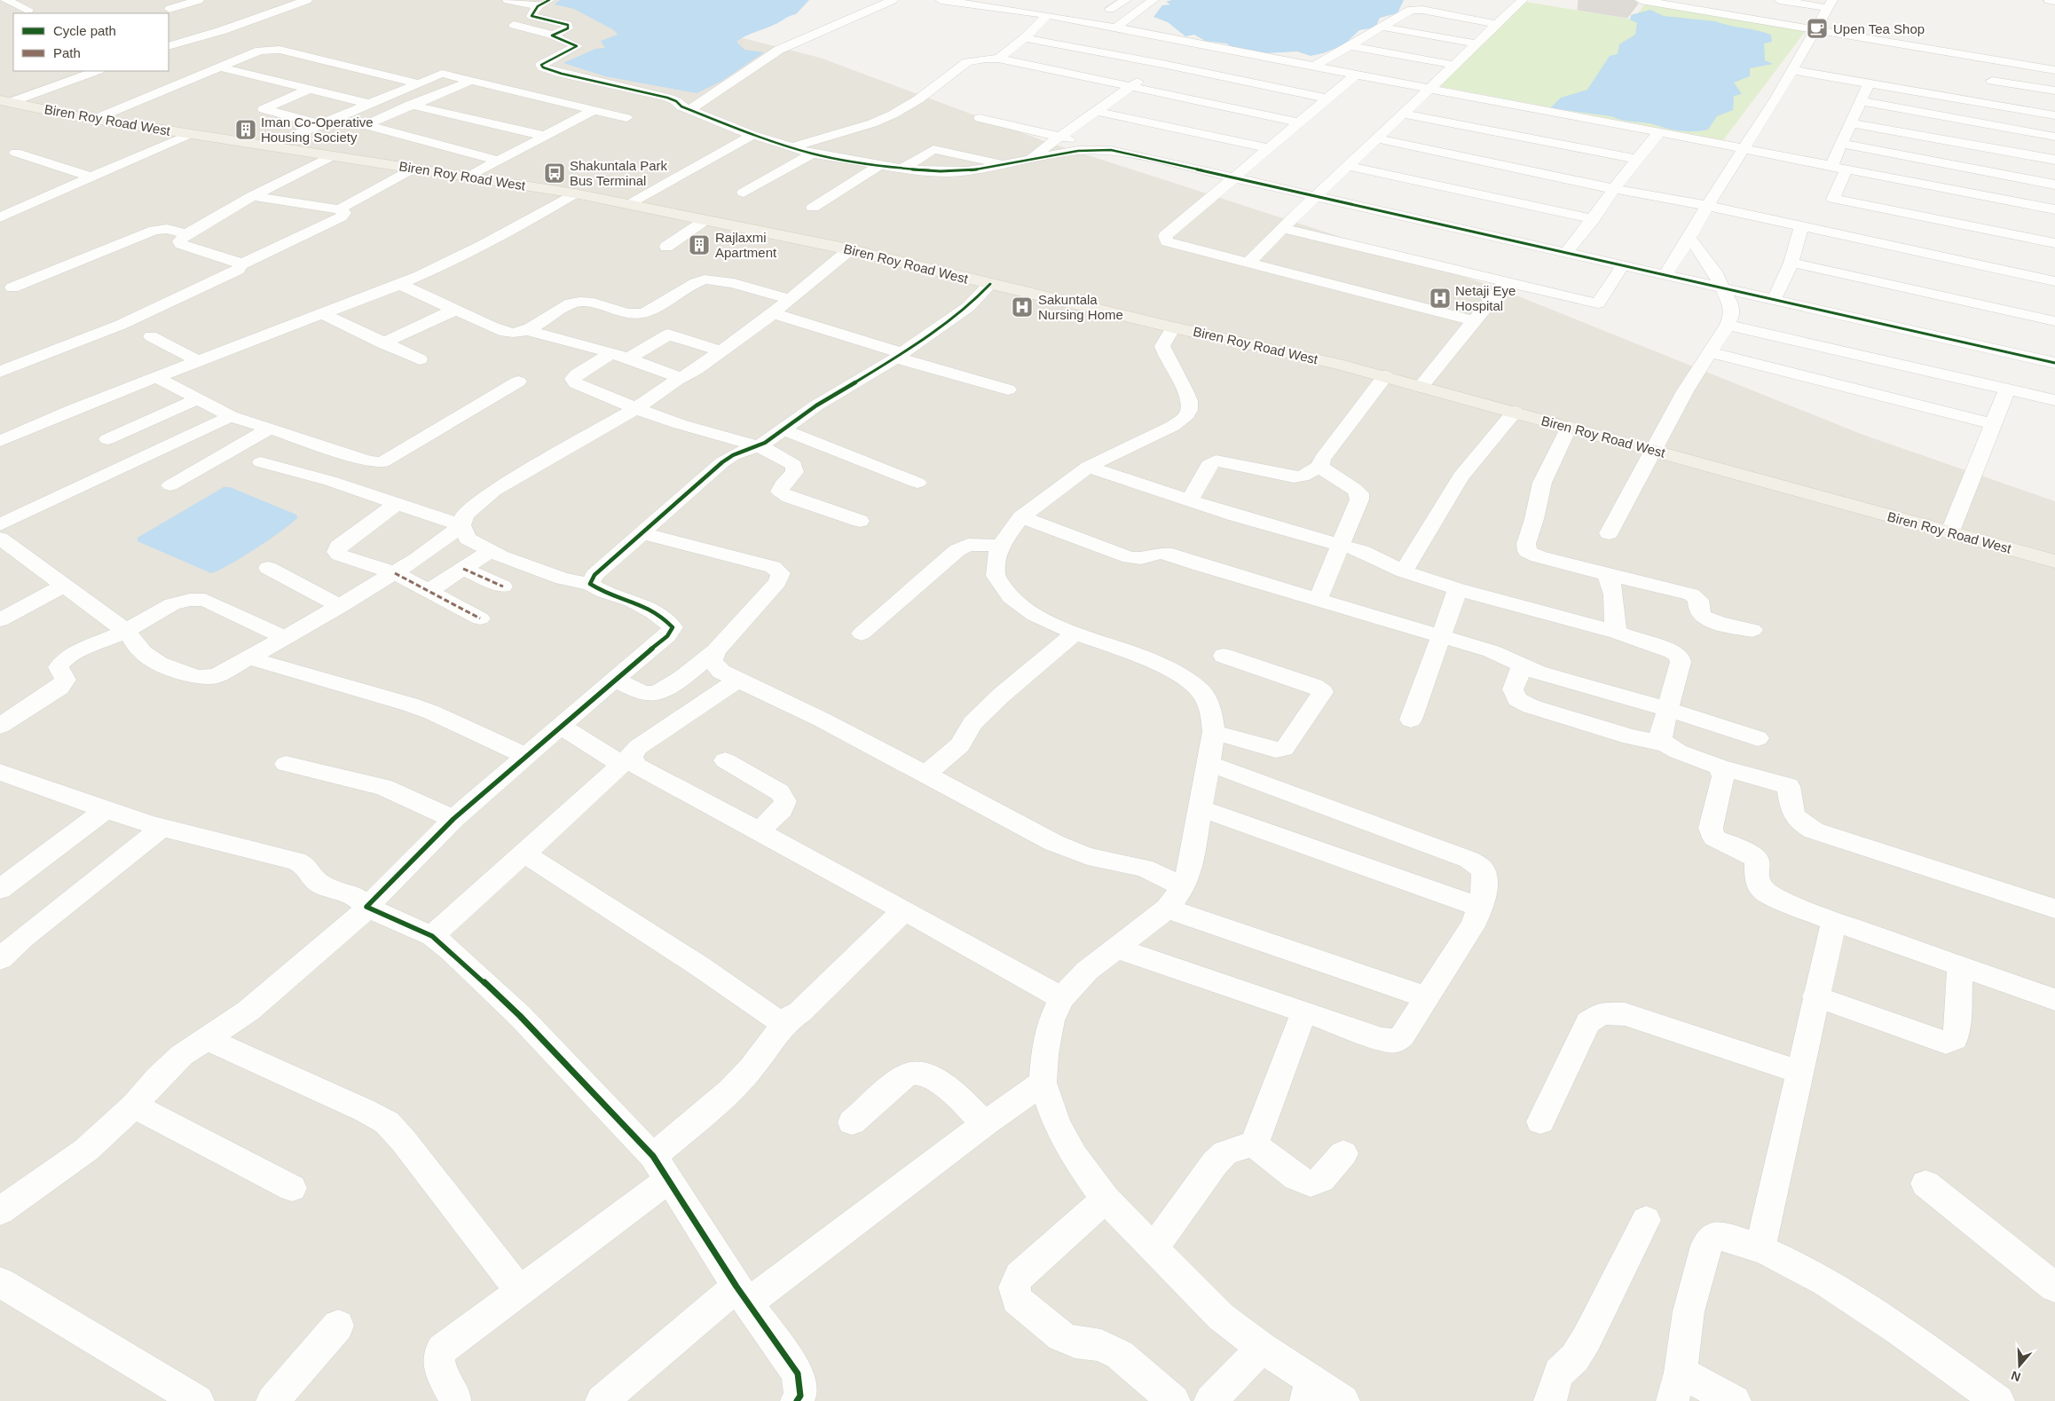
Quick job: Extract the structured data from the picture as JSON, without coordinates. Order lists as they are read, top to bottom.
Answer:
{
  "streets": {
    "main road": ["Biren Roy Road West"]
  },
  "places": {
    "cafe": ["Upen Tea Shop"],
    "building": ["Iman Co-Operative Housing Society", "Rajlaxmi Apartment"],
    "bus stop": ["Shakuntala Park Bus Terminal"],
    "hospital": ["Netaji Eye Hospital", "Sakuntala Nursing Home"]
  },
  "legend": ["Cycle path", "Path"],
  "north": "bottom"
}
